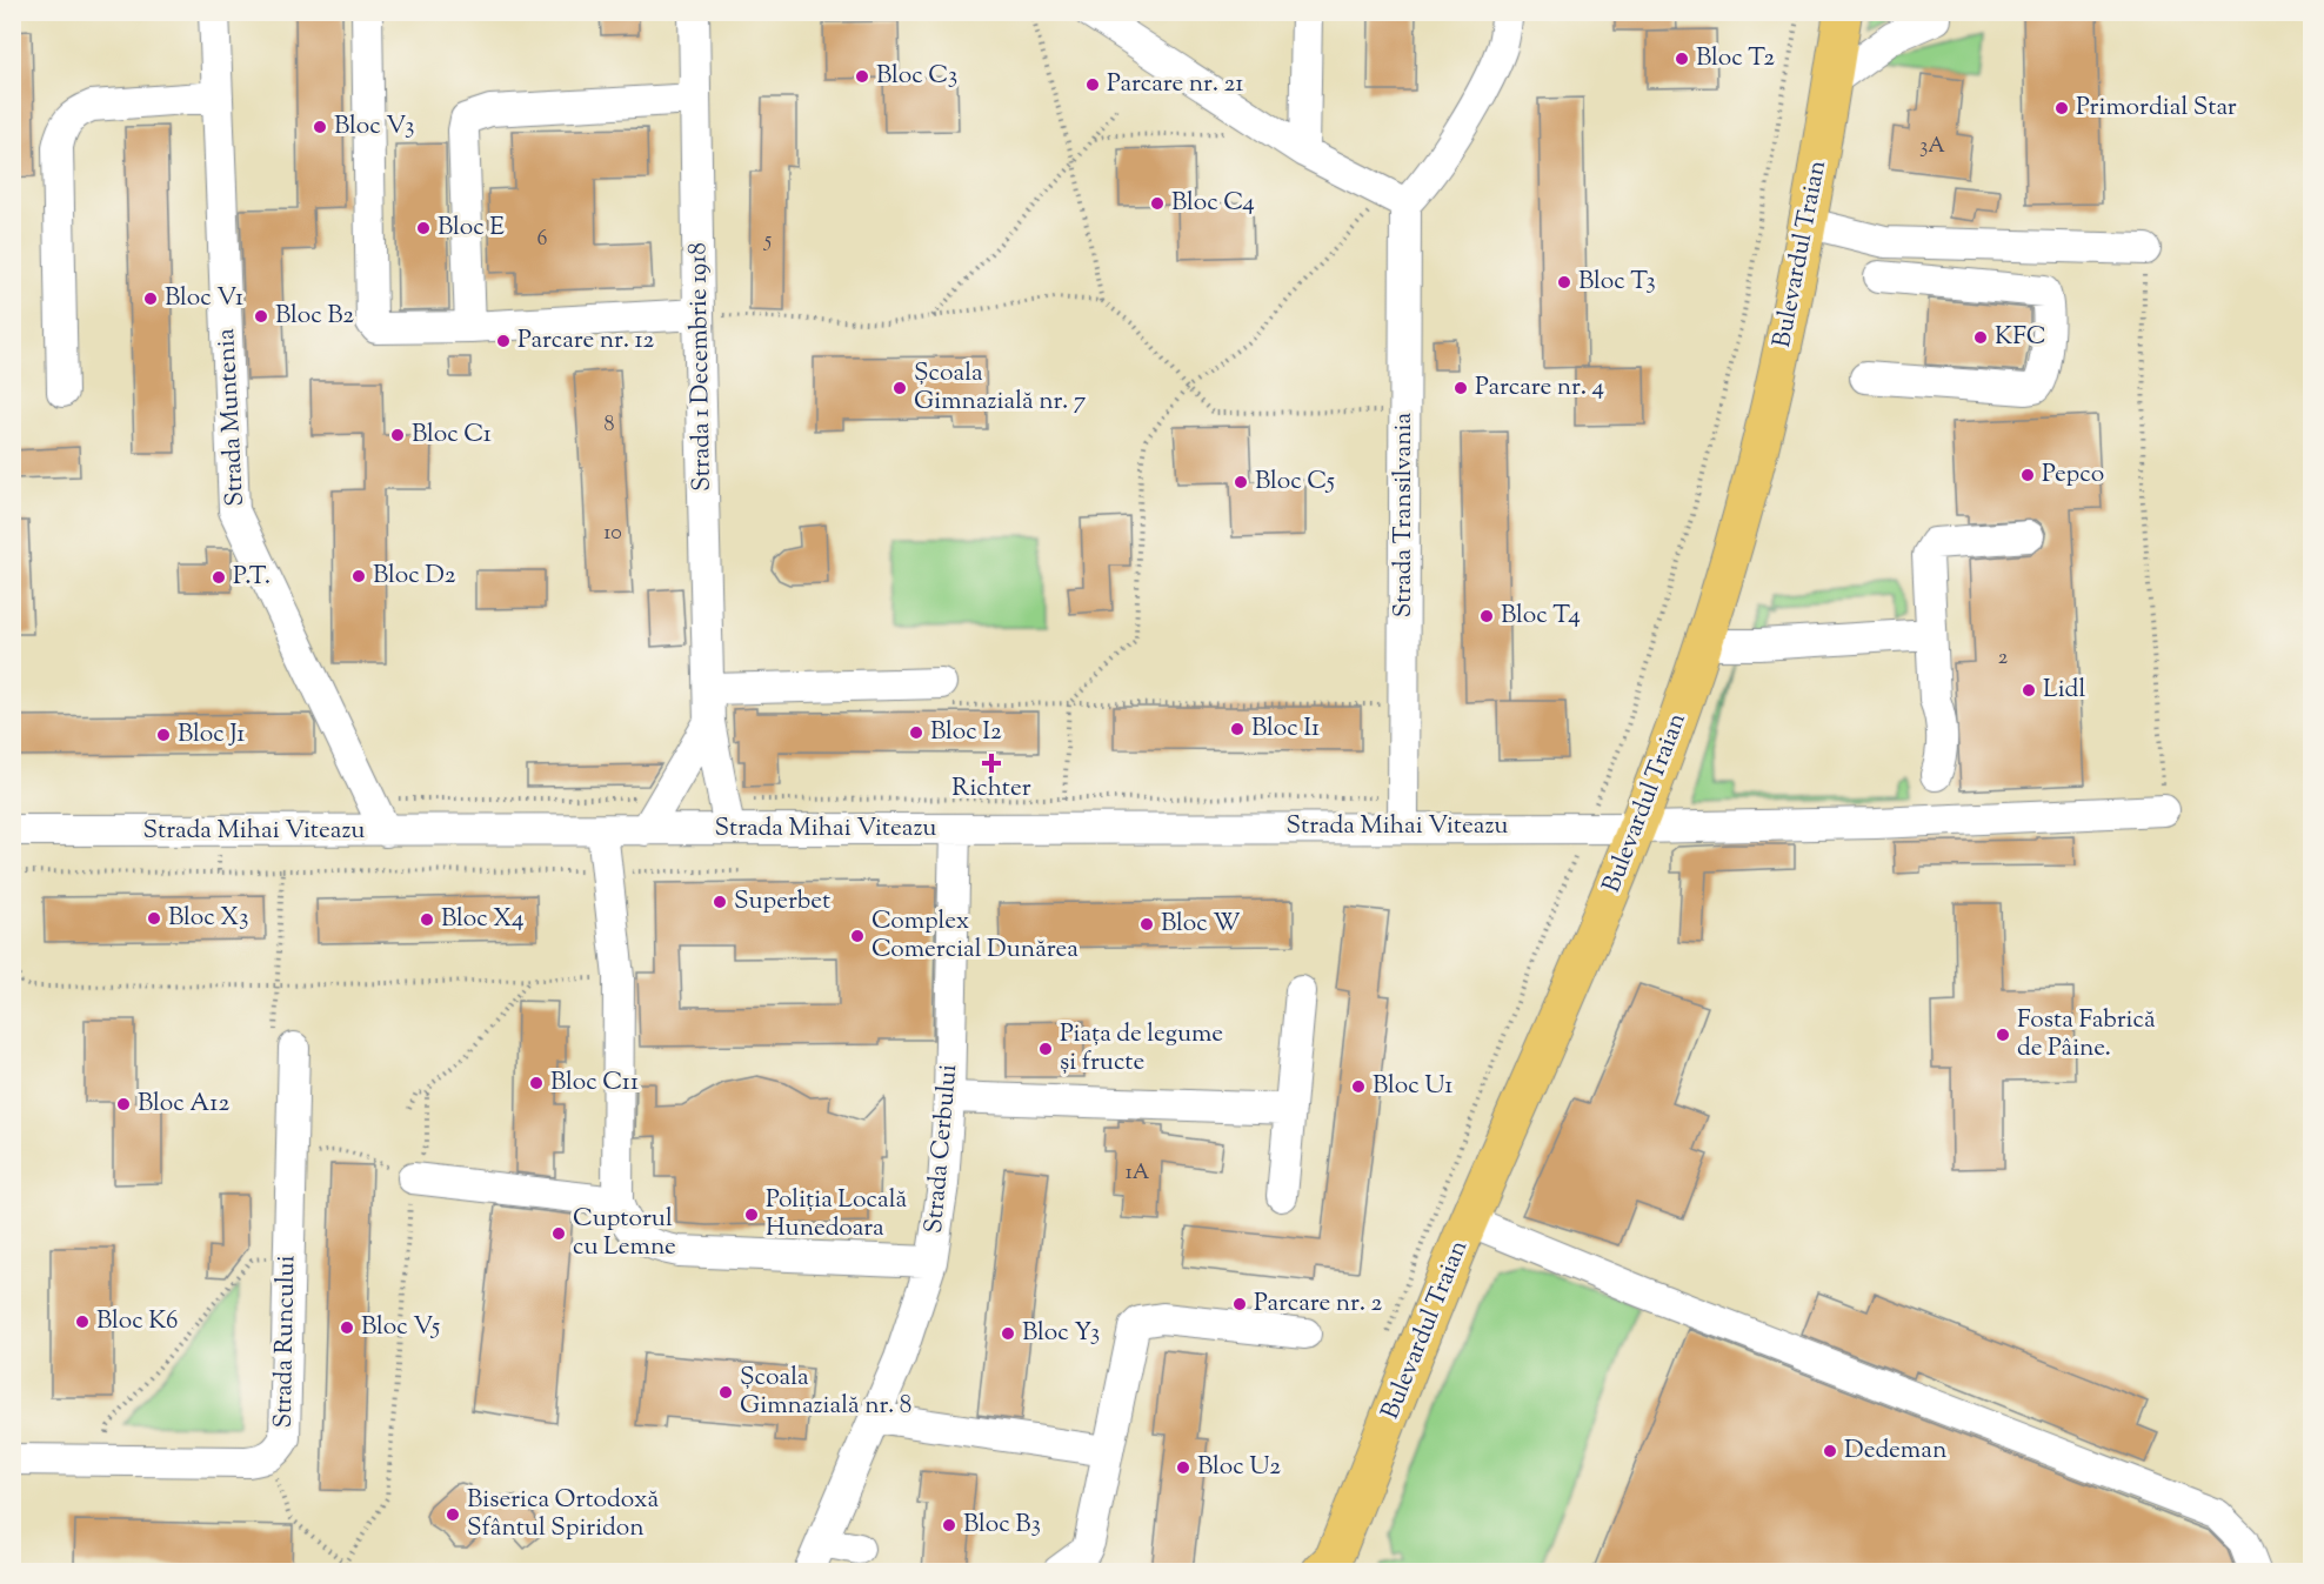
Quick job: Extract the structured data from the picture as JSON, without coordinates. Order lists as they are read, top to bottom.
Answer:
{
  "streets": {
    "main road": ["Bulevardul Traian"],
    "street": [
      "Strada 1 Decembrie 1918",
      "Strada Muntenia",
      "Strada Transilvania",
      "Strada Mihai Viteazu",
      "Strada Cerbului",
      "Strada Runcului"
    ]
  },
  "crossings": [
    ["Bulevardul Traian", "Strada Mihai Viteazu"],
    ["Strada 1 Decembrie 1918", "Strada Mihai Viteazu"],
    ["Strada Muntenia", "Strada Mihai Viteazu"],
    ["Strada Transilvania", "Strada Mihai Viteazu"],
    ["Strada Mihai Viteazu", "Strada Cerbului"]
  ],
  "places": {
    "other": [
      "Bloc T2",
      "Bloc C3",
      "Parcare nr. 21",
      "Primordial Star",
      "Bloc V3",
      "Bloc C4",
      "Bloc E",
      "Bloc T3",
      "Bloc V1",
      "Bloc B2",
      "KFC",
      "Parcare nr. 12",
      "Școala Gimnazială nr. 7",
      "Parcare nr. 4",
      "Bloc C1",
      "Pepco",
      "Bloc C5",
      "Bloc D2",
      "P.T.",
      "Bloc T4",
      "Lidl",
      "Bloc I1",
      "Bloc I2",
      "Bloc J1",
      "Superbet",
      "Bloc X3",
      "Bloc X4",
      "Bloc W",
      "Complex Comercial Dunărea",
      "Fosta Fabrică de Pâine.",
      "Piața de legume și fructe",
      "Bloc C11",
      "Bloc U1",
      "Bloc A12",
      "Poliția Locală Hunedoara",
      "Cuptorul cu Lemne",
      "Parcare nr. 2",
      "Bloc K6",
      "Bloc V5",
      "Bloc Y3",
      "Școala Gimnazială nr. 8",
      "Dedeman",
      "Bloc U2",
      "Biserica Ortodoxă Sfântul Spiridon",
      "Bloc B3"
    ],
    "health": ["Richter"]
  },
  "house_numbers": [
    "3A",
    "6",
    "5",
    "8",
    "10",
    "2",
    "1A"
  ]
}
